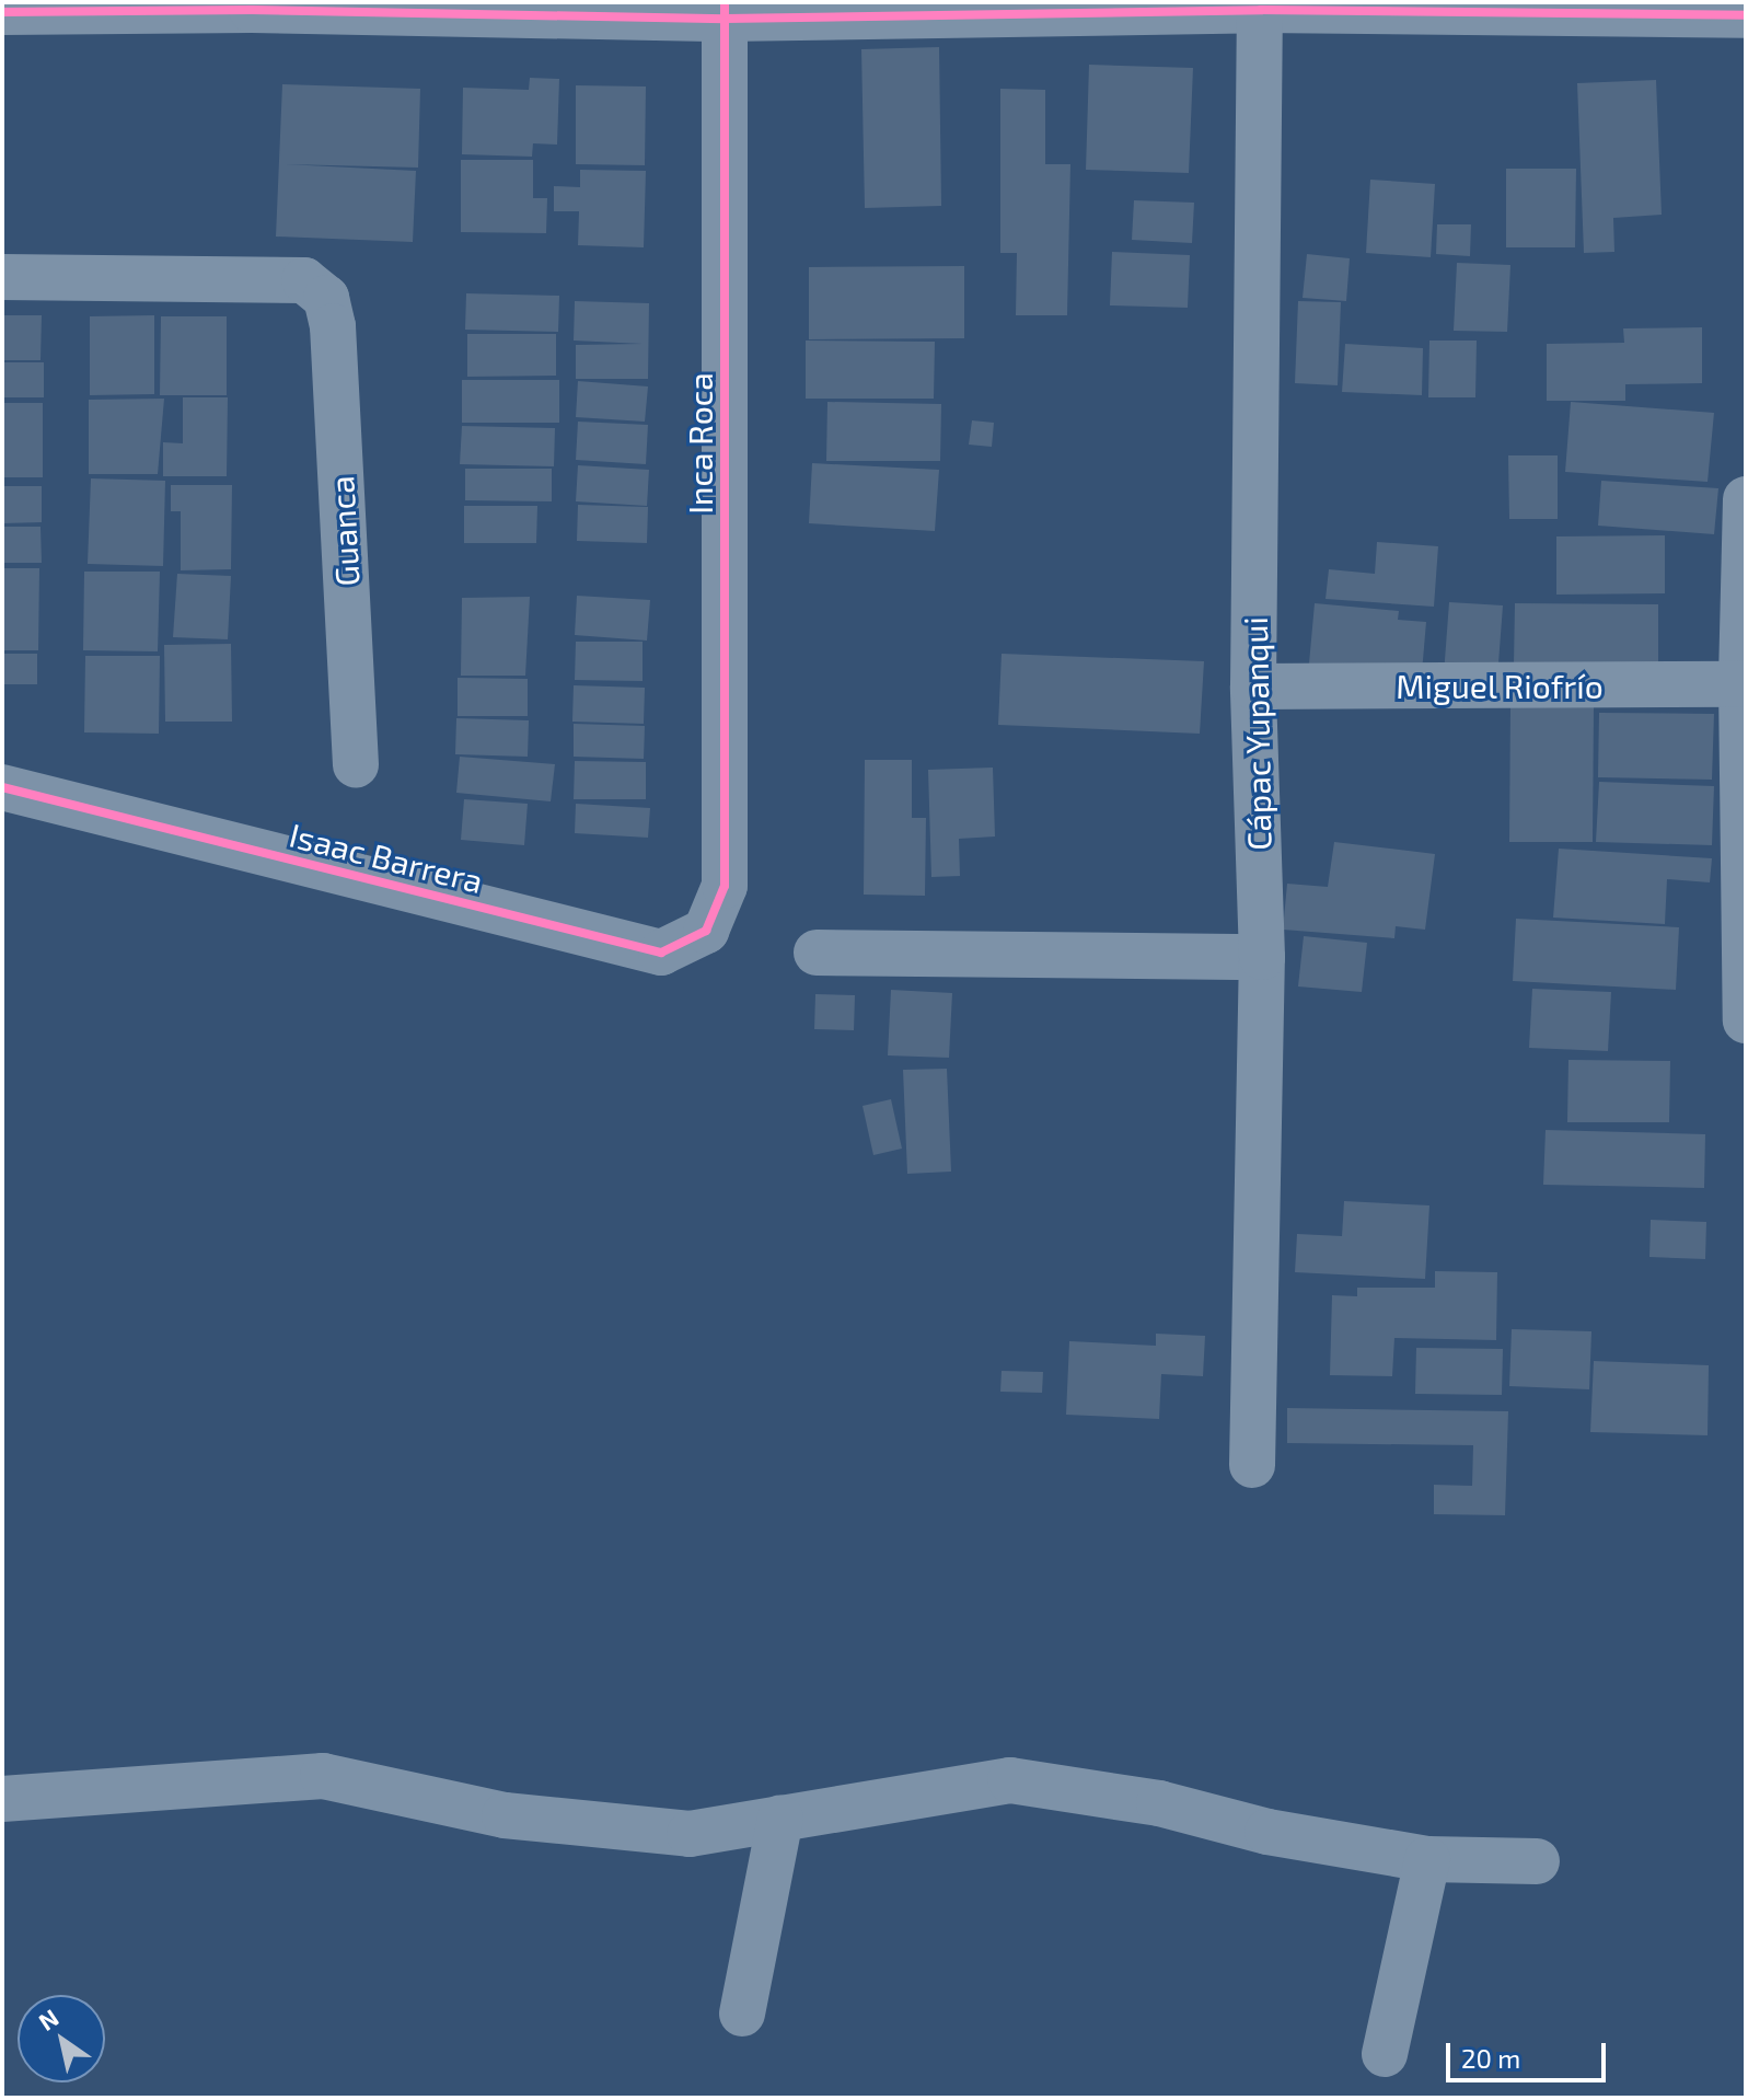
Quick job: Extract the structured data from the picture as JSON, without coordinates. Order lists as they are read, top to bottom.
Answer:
{
  "streets": {
    "street": [
      "Inca Roca",
      "Guanca",
      "Miguel Riofrío",
      "Cápac Yupanqui",
      "Isaac Barrera"
    ]
  },
  "crossings": [
    ["Inca Roca", "Isaac Barrera"],
    ["Miguel Riofrío", "Cápac Yupanqui"]
  ],
  "scale_bar": "20 m",
  "north": "top left"
}
